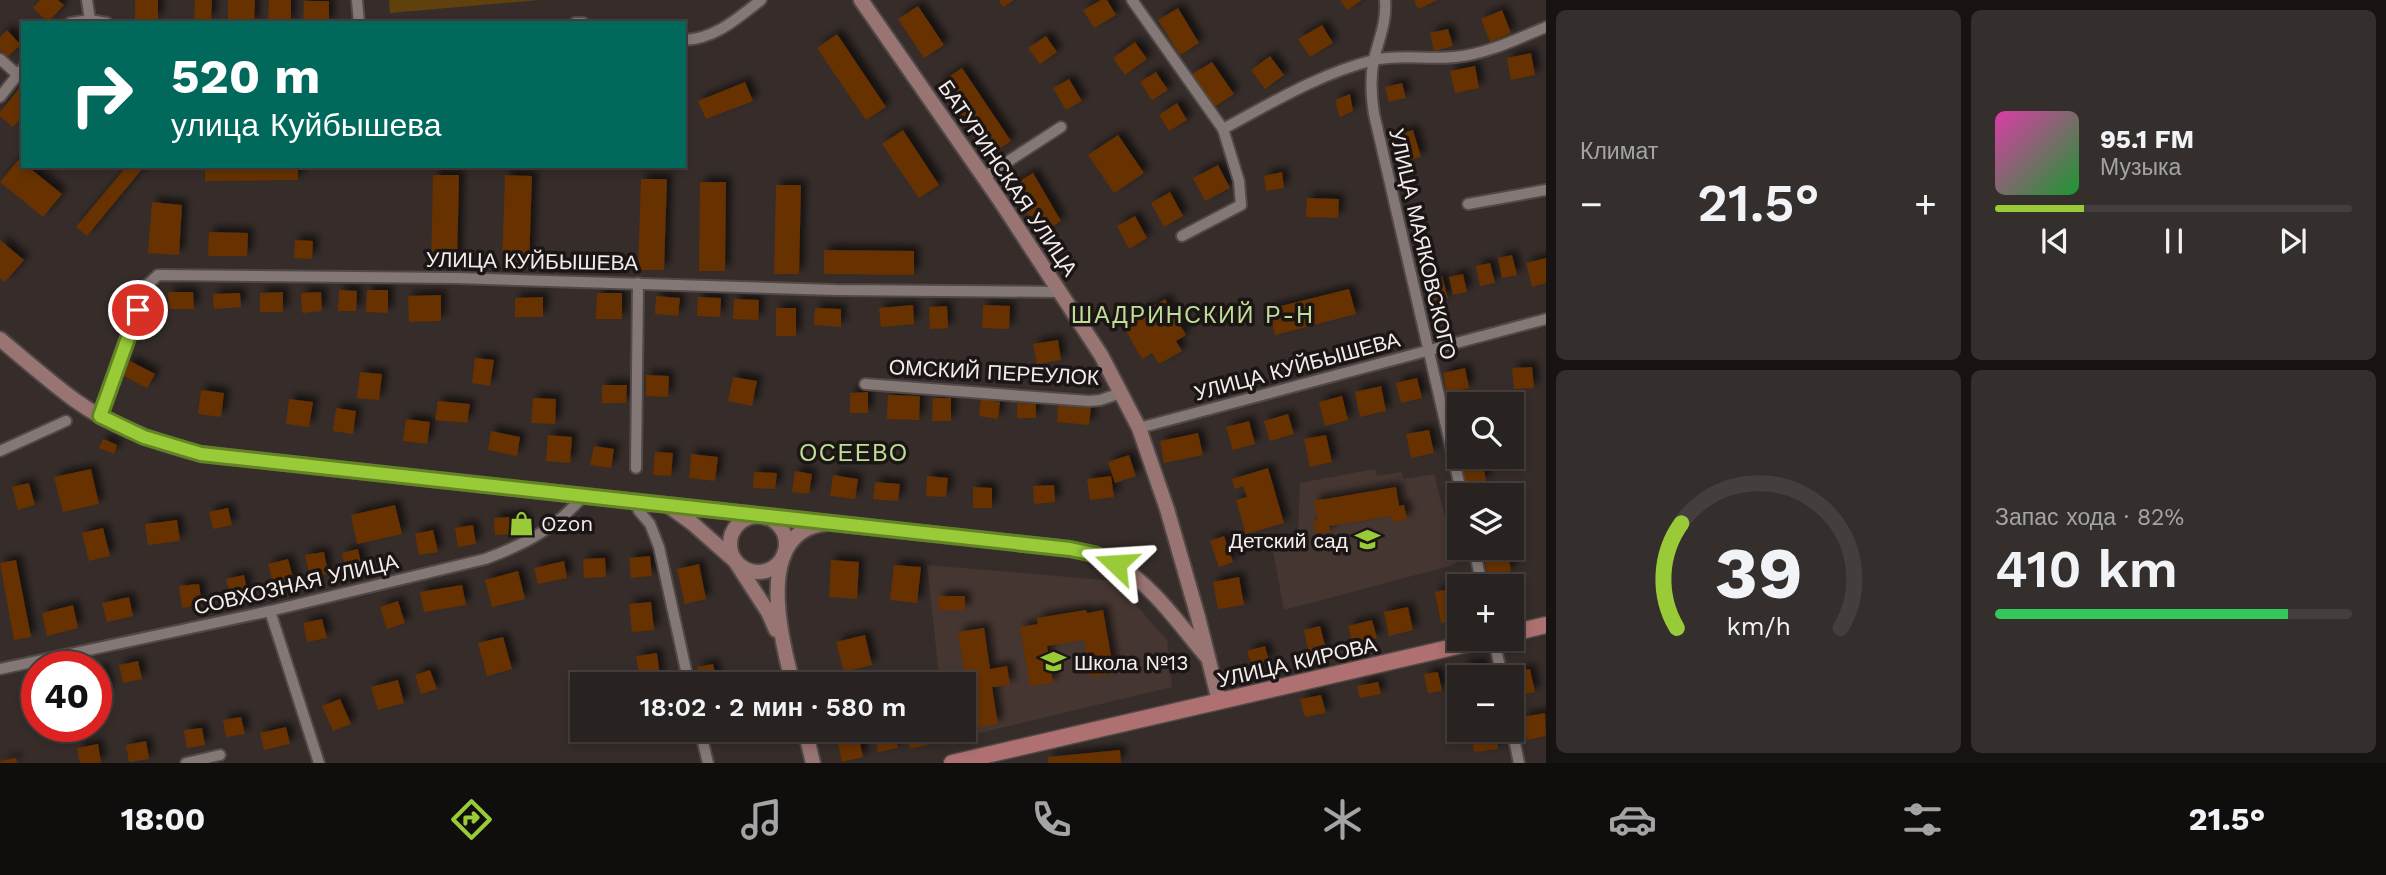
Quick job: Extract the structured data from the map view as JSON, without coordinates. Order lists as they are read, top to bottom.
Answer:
{
  "streets": {
    "main road": ["УЛИЦА КИРОВА"],
    "street": [
      "БАТУРИНСКАЯ УЛИЦА",
      "УЛИЦА МАЯКОВСКОГО",
      "УЛИЦА КУЙБЫШЕВА",
      "ОМСКИЙ ПЕРЕУЛОК",
      "СОВХОЗНАЯ УЛИЦА"
    ]
  },
  "crossings": [
    ["БАТУРИНСКАЯ УЛИЦА", "УЛИЦА КУЙБЫШЕВА"],
    ["БАТУРИНСКАЯ УЛИЦА", "ОМСКИЙ ПЕРЕУЛОК"],
    ["БАТУРИНСКАЯ УЛИЦА", "УЛИЦА КИРОВА"],
    ["УЛИЦА МАЯКОВСКОГО", "УЛИЦА КУЙБЫШЕВА"]
  ],
  "districts": ["ШАДРИНСКИЙ Р-Н", "ОСЕЕВО"],
  "places": {
    "shop": ["Ozon"],
    "school or university": ["Детский сад", "Школа №13"]
  },
  "page": {
    "tile": [
      "Климат",
      ["Запас хода · 82%", "410 km"]
    ],
    "turn": ["520 m", "улица Куйбышева"],
    "song": ["95.1 FM", "Музыка"],
    "heat": ["−", "21.5°", "+"],
    "map_buttons": ["+", "−"],
    "limit": "40",
    "trip": "18:02 · 2 мин · 580 m",
    "tabs": ["18:00", "21.5°"],
    "gauge": ["39", "km/h"]
  }
}
